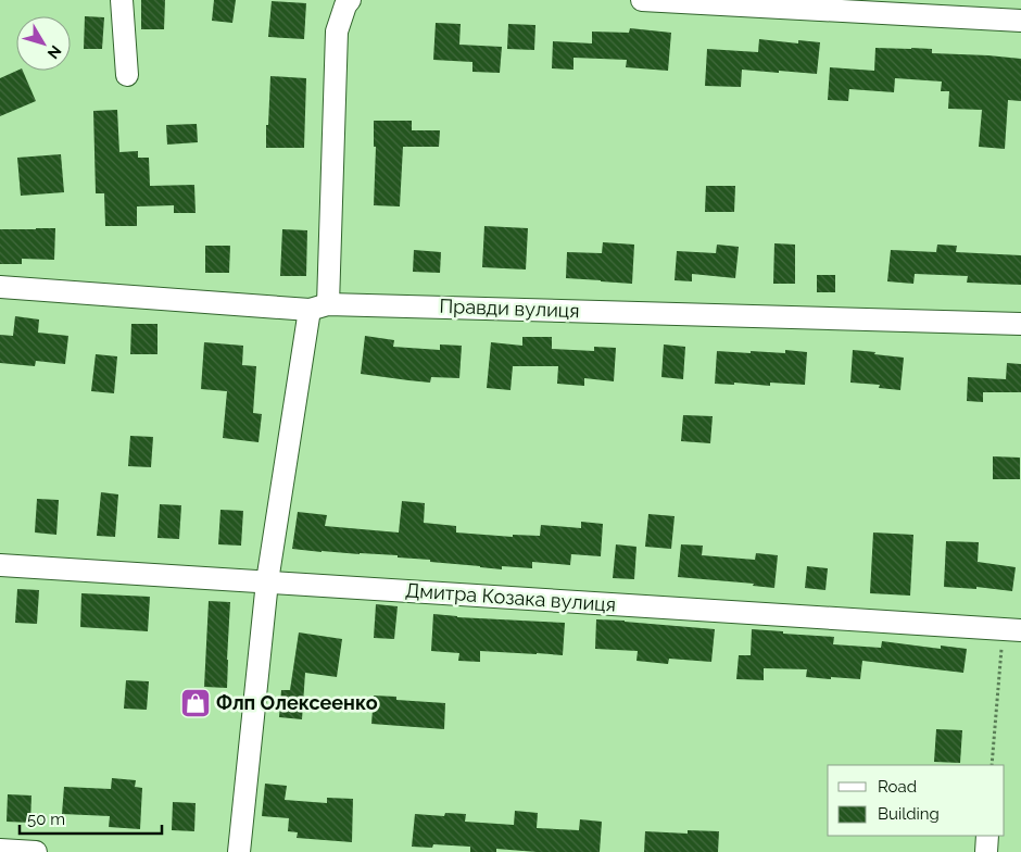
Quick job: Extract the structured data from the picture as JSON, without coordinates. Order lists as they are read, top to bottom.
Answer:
{
  "streets": {
    "street": ["Правди вулиця", "Дмитра Козака вулиця"]
  },
  "places": {
    "shop": ["Флп Олексеенко"]
  },
  "legend": ["Road", "Building"],
  "scale_bar": "50 m",
  "north": "bottom right"
}
